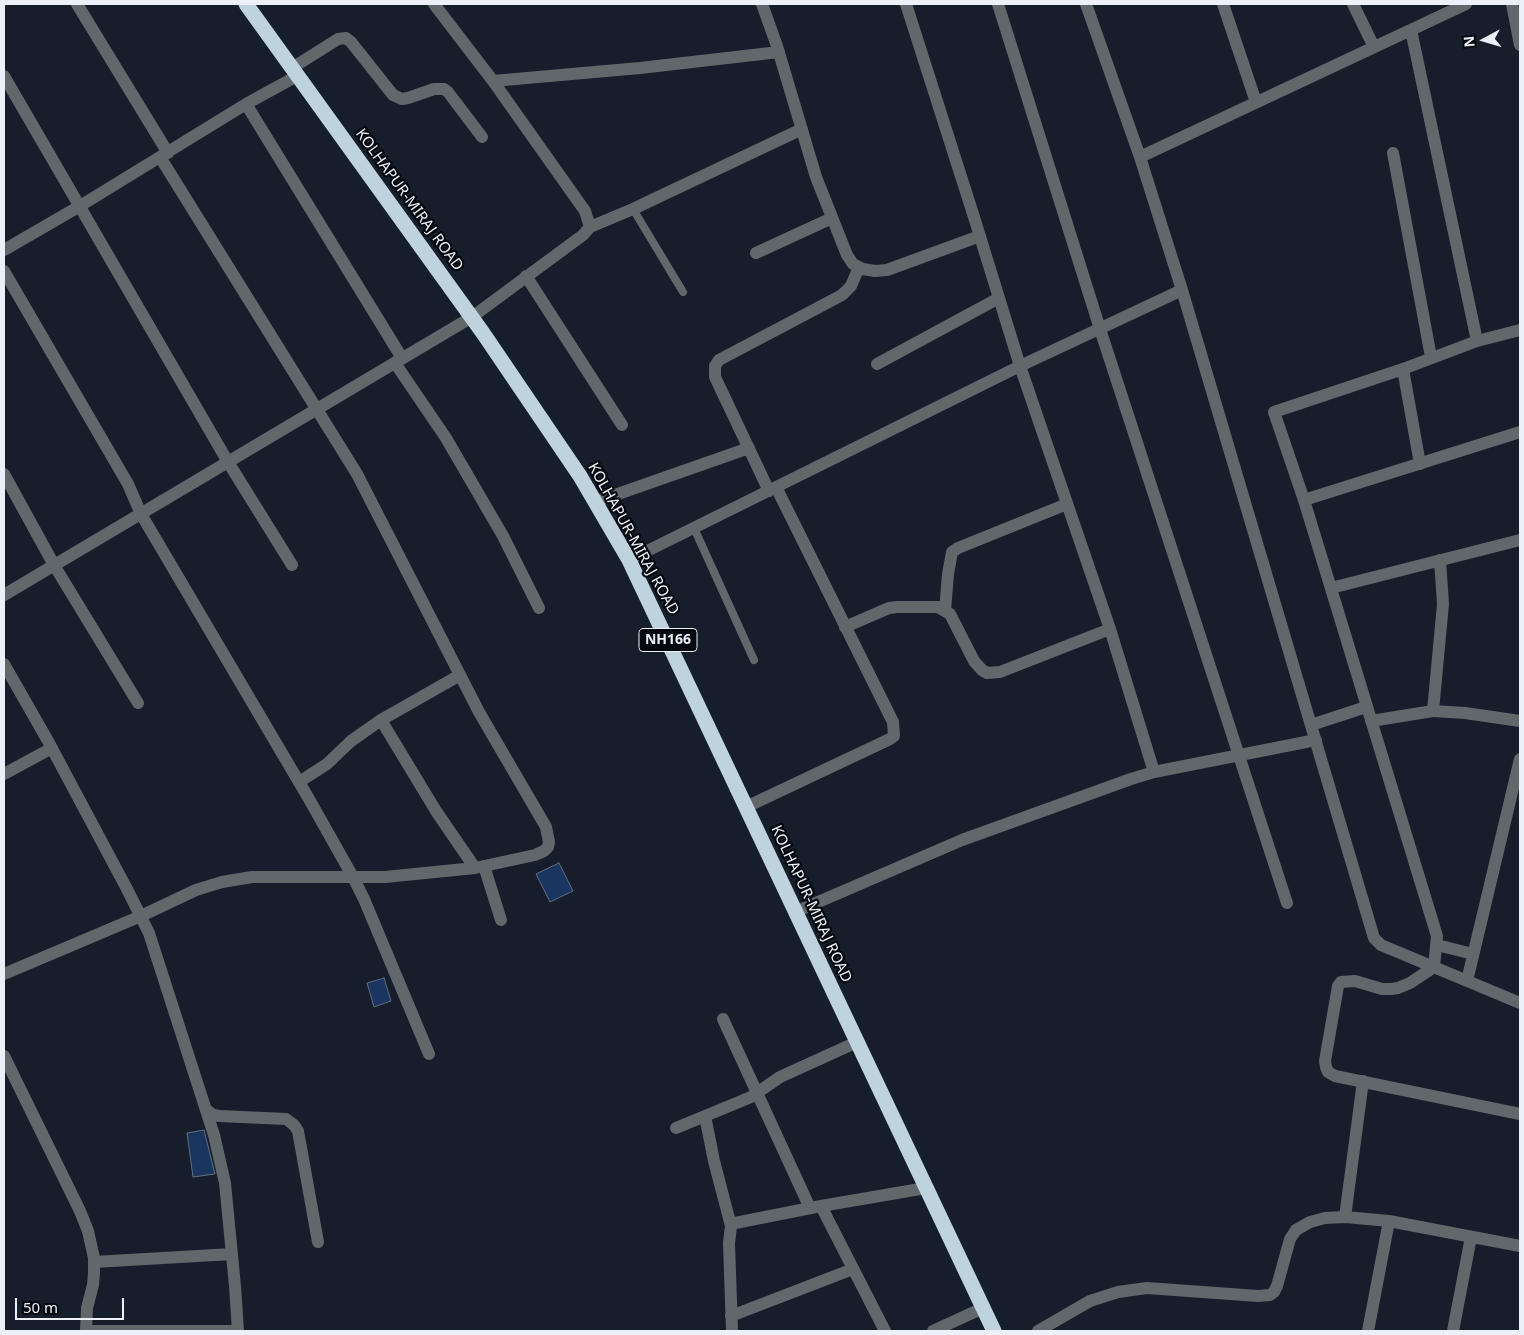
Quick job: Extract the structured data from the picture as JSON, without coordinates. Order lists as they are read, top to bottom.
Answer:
{
  "streets": {
    "highway": ["KOLHAPUR-MIRAJ ROAD", "NH166"]
  },
  "scale_bar": "50 m",
  "north": "left"
}
